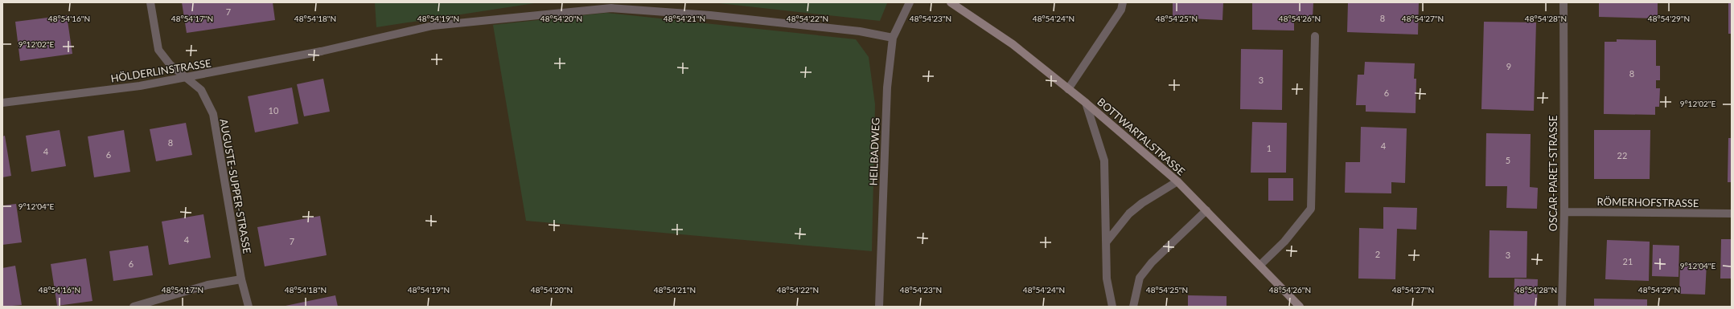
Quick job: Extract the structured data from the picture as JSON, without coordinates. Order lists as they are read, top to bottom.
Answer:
{
  "streets": {
    "main road": ["BOTTWARTALSTRASSE"],
    "street": [
      "HÖLDERLINSTRASSE",
      "HEILBADWEG",
      "OSCAR-PARET-STRASSE",
      "AUGUSTE-SUPPER-STRASSE",
      "RÖMERHOFSTRASSE"
    ]
  },
  "crossings": [
    ["HÖLDERLINSTRASSE", "HEILBADWEG"],
    ["HÖLDERLINSTRASSE", "AUGUSTE-SUPPER-STRASSE"],
    ["OSCAR-PARET-STRASSE", "RÖMERHOFSTRASSE"]
  ],
  "house_numbers": [
    "7",
    "8",
    "9",
    "8",
    "3",
    "6",
    "10",
    "8",
    "4",
    "1",
    "4",
    "6",
    "22",
    "5",
    "4",
    "7",
    "2",
    "3",
    "21",
    "6"
  ],
  "coordinates": [
    "48°54'16\"N",
    "48°54'17\"N",
    "48°54'18\"N",
    "48°54'19\"N",
    "48°54'20\"N",
    "48°54'21\"N",
    "48°54'22\"N",
    "48°54'23\"N",
    "48°54'24\"N",
    "48°54'25\"N",
    "48°54'26\"N",
    "48°54'27\"N",
    "48°54'28\"N",
    "48°54'29\"N",
    "9°12'02\"E",
    "9°12'04\"E"
  ]
}
